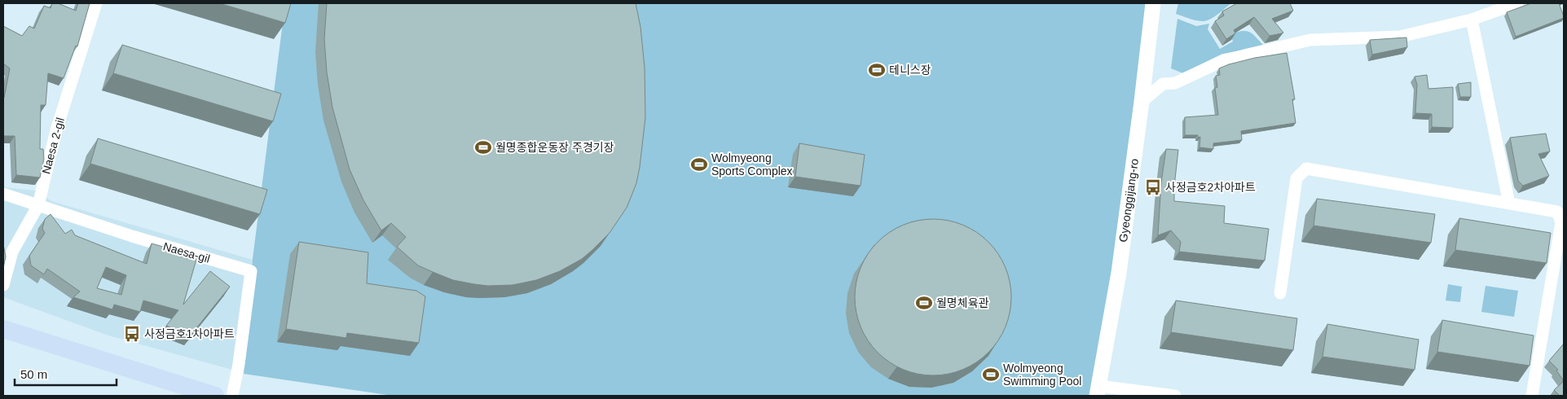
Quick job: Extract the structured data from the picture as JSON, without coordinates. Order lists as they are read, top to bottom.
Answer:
{
  "streets": {
    "street": ["Naesa 2-gil", "Gyeonggijang-ro", "Naesa-gil"]
  },
  "crossings": [
    ["Naesa 2-gil", "Naesa-gil"]
  ],
  "places": {
    "sports": [
      "테니스장",
      "월명종합운동장 주경기장",
      "Wolmyeong Sports Complex",
      "월명체육관",
      "Wolmyeong Swimming Pool"
    ],
    "bus stop": ["사정금호2차아파트", "사정금호1차아파트"]
  },
  "scale_bar": "50 m"
}
